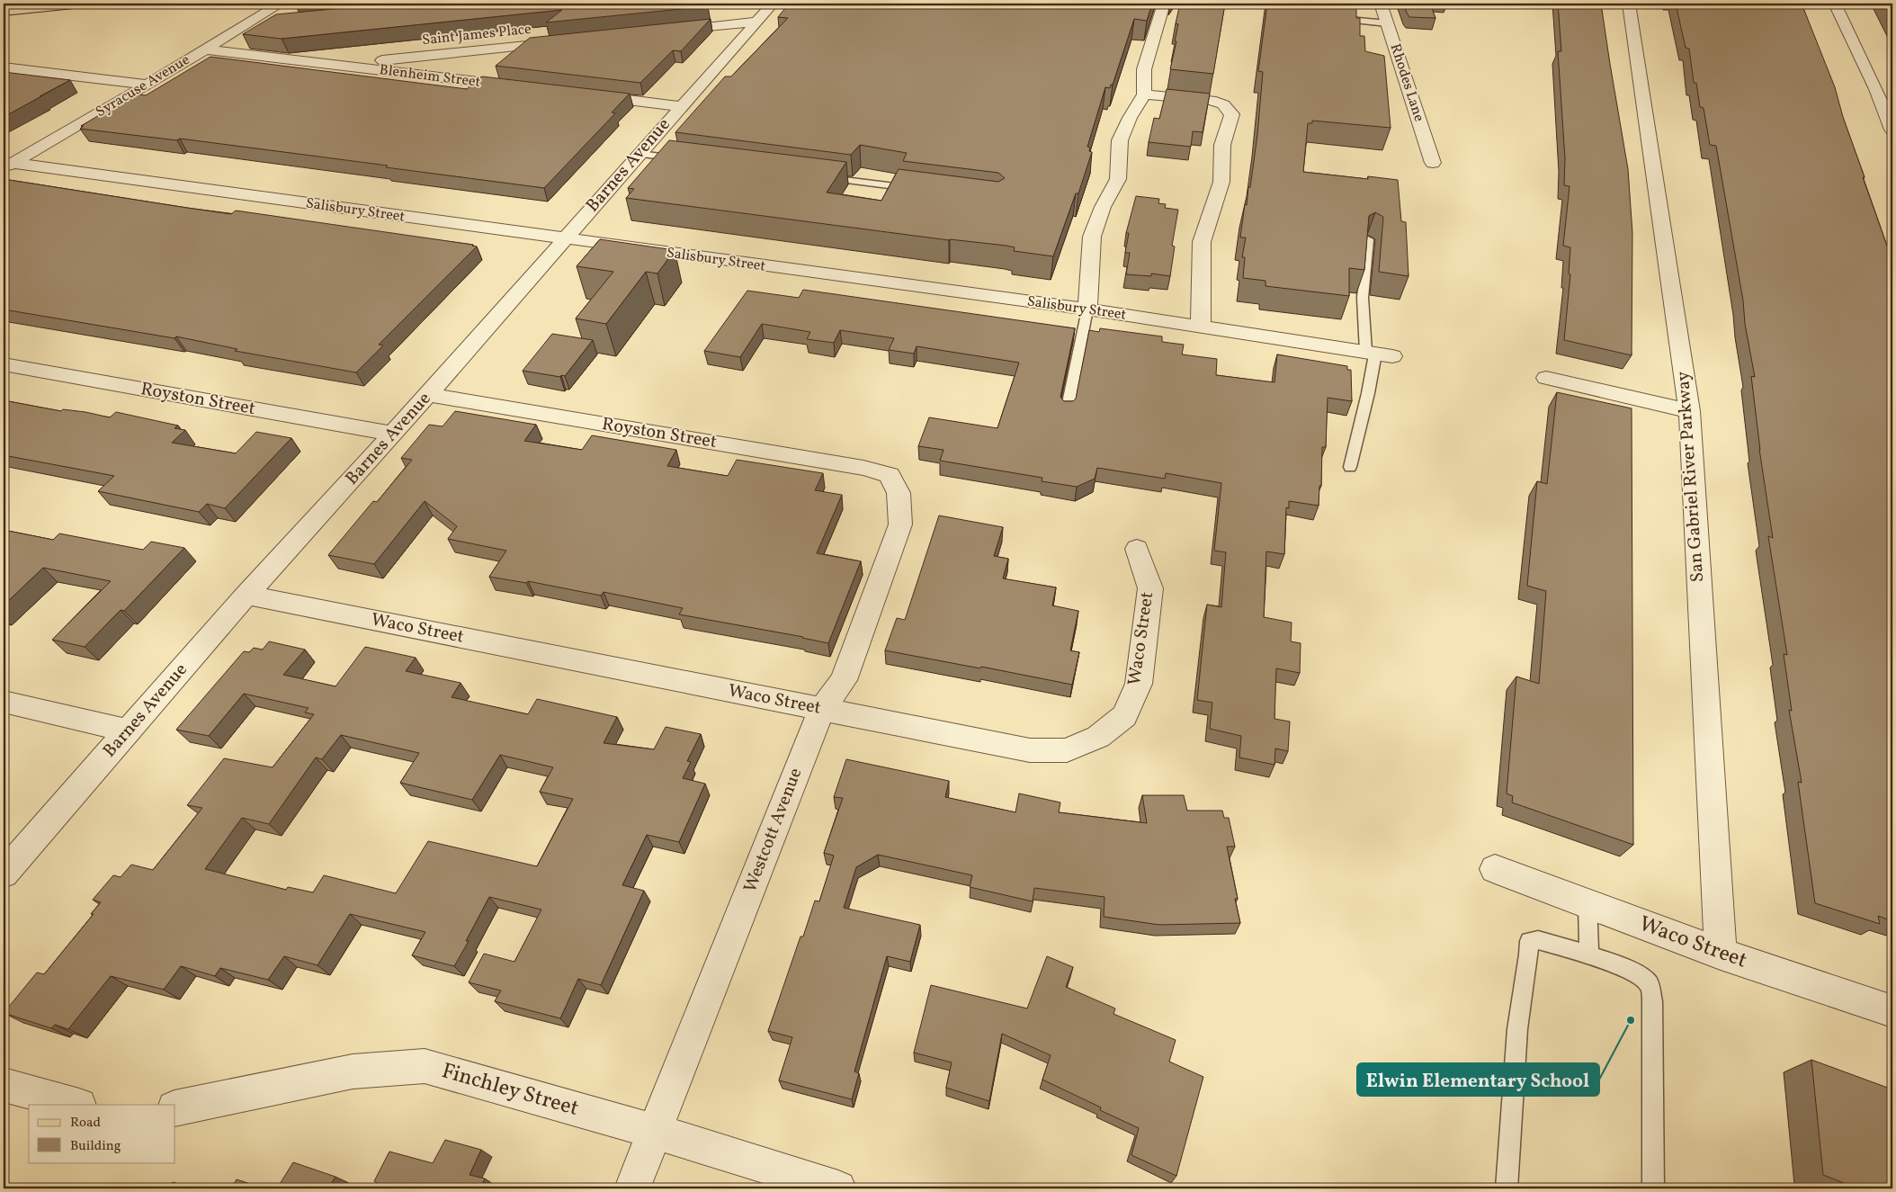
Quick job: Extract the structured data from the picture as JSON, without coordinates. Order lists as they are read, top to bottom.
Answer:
{
  "streets": {
    "street": [
      "Saint James Place",
      "Blenheim Street",
      "Rhodes Lane",
      "Syracuse Avenue",
      "Barnes Avenue",
      "Salisbury Street",
      "Royston Street",
      "San Gabriel River Parkway",
      "Waco Street",
      "Westcott Avenue",
      "Finchley Street"
    ]
  },
  "crossings": [
    ["Saint James Place", "Blenheim Street"],
    ["Blenheim Street", "Syracuse Avenue"],
    ["Syracuse Avenue", "Salisbury Street"],
    ["Barnes Avenue", "Salisbury Street"],
    ["Barnes Avenue", "Royston Street"],
    ["Barnes Avenue", "Waco Street"],
    ["Royston Street", "Westcott Avenue"],
    ["San Gabriel River Parkway", "Waco Street"],
    ["Waco Street", "Westcott Avenue"],
    ["Westcott Avenue", "Finchley Street"]
  ],
  "places": ["Elwin Elementary School"],
  "legend": ["Road", "Building"]
}
